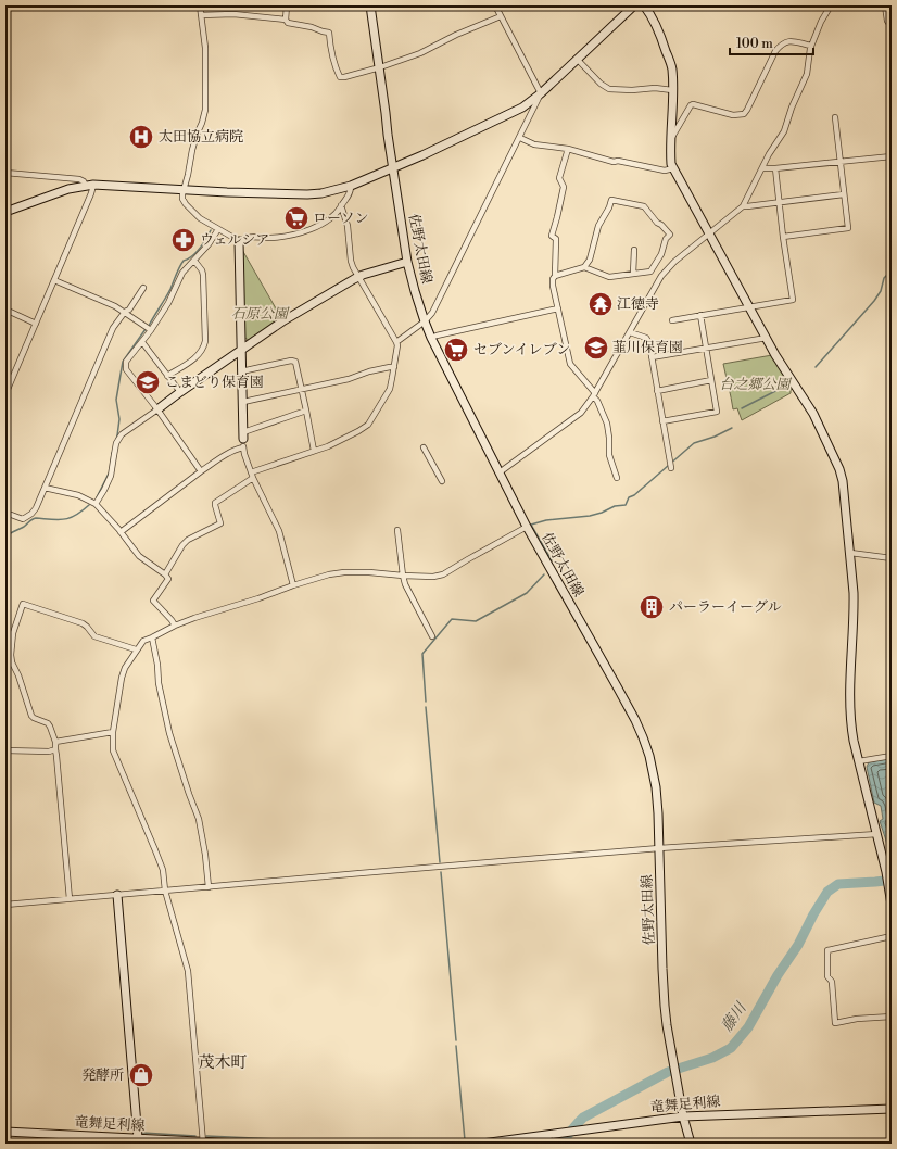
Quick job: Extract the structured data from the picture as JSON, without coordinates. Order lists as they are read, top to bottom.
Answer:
{
  "streets": {
    "street": ["佐野太田線", "竜舞足利線"]
  },
  "crossings": [
    ["佐野太田線", "竜舞足利線"]
  ],
  "districts": ["茂木町"],
  "water": ["藤川"],
  "parks": ["石原公園", "台之郷公園"],
  "places": {
    "hospital": ["太田協立病院"],
    "supermarket": ["ローソン", "セブンイレブン"],
    "pharmacy": ["ウェルシア"],
    "temple": ["江徳寺"],
    "school or university": ["韮川保育園", "こまどり保育園"],
    "building": ["パーラーイーグル"],
    "shop": ["発酵所"]
  },
  "scale_bar": "100 m"
}
